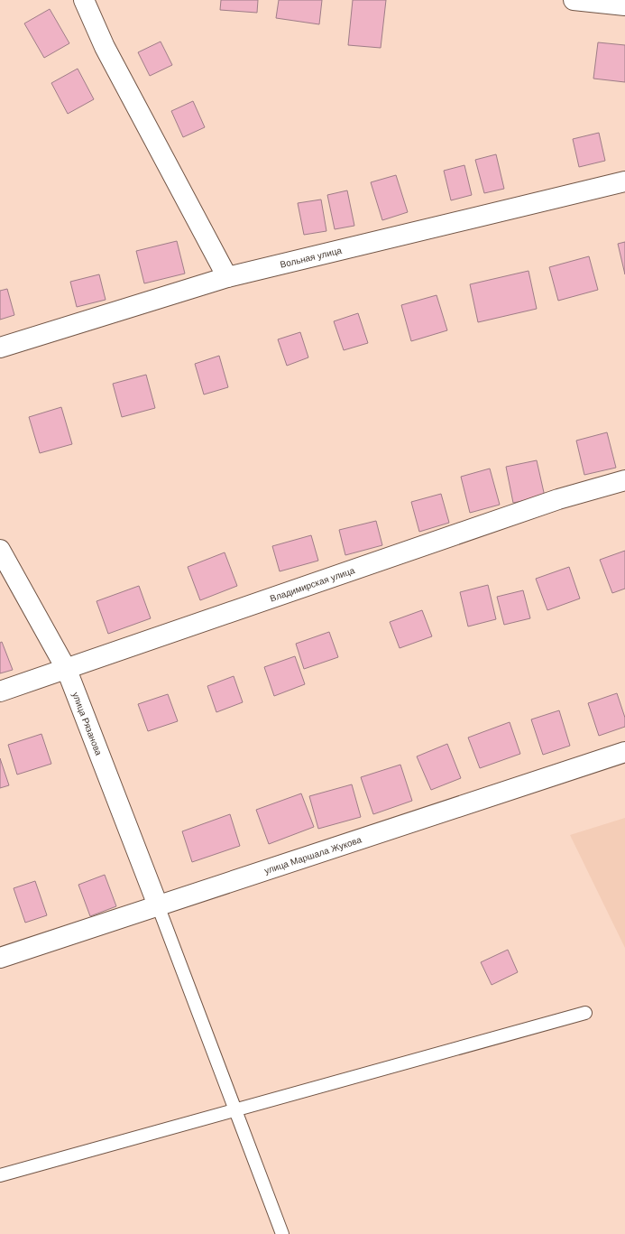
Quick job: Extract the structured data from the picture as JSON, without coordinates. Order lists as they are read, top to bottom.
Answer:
{
  "streets": {
    "street": [
      "Вольная улица",
      "Владимирская улица",
      "улица Рязанова",
      "улица Маршала Жукова"
    ]
  },
  "crossings": [
    ["Владимирская улица", "улица Рязанова"],
    ["улица Рязанова", "улица Маршала Жукова"]
  ]
}
